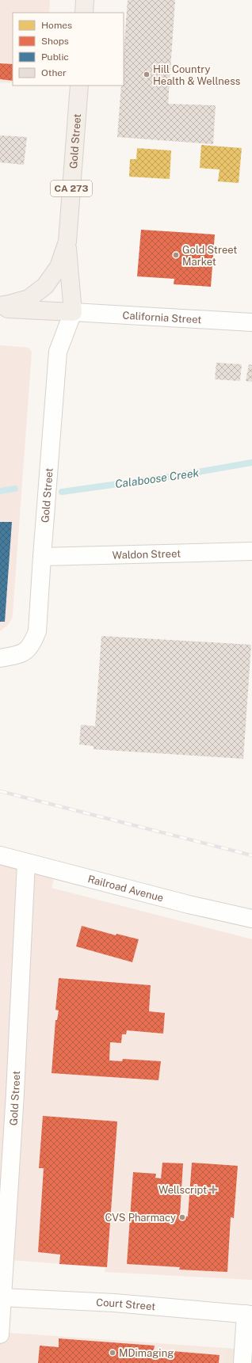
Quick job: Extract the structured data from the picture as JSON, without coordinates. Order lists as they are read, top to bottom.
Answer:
{
  "streets": {
    "main road": ["Gold Street", "CA 273", "California Street"],
    "street": ["Waldon Street", "Railroad Avenue", "Court Street"]
  },
  "crossings": [
    ["Gold Street", "CA 273"],
    ["Gold Street", "California Street"],
    ["Gold Street", "Waldon Street"],
    ["Gold Street", "Railroad Avenue"],
    ["Gold Street", "Court Street"],
    ["CA 273", "California Street"]
  ],
  "water": ["Calaboose Creek"],
  "places": {
    "other": [
      "Hill Country Health & Wellness",
      "Gold Street Market",
      "CVS Pharmacy",
      "MDimaging"
    ],
    "health": ["Wellscript"]
  },
  "legend": [
    "Homes",
    "Shops",
    "Public",
    "Other"
  ]
}
